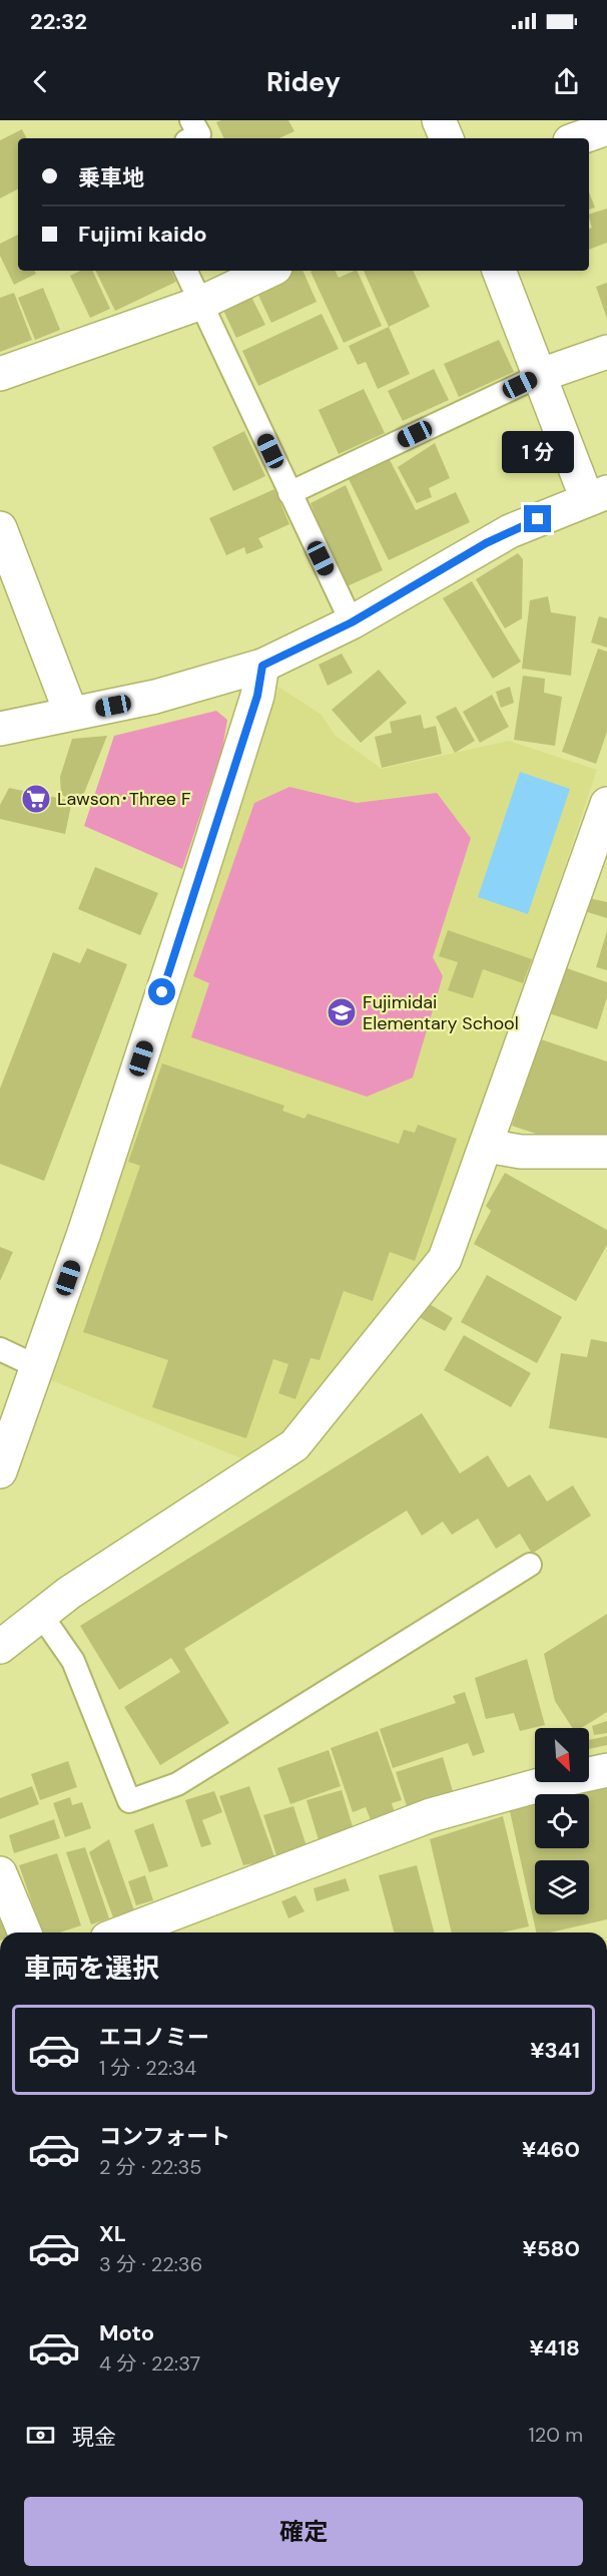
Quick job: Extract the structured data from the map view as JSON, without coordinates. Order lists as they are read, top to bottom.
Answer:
{
  "places": {
    "supermarket": ["Lawson･Three F"],
    "school or university": ["Fujimidai Elementary School"]
  },
  "north": "bottom right",
  "page": {
    "status": "22:32",
    "header": "Ridey",
    "banner": ["乗車地", "Fujimi kaido"],
    "bubble": "1 分",
    "heading": "車両を選択",
    "list": [
      {
        "name": "エコノミー",
        "note": "1 分 · 22:34",
        "value": "¥341"
      },
      {
        "name": "コンフォート",
        "note": "2 分 · 22:35",
        "value": "¥460"
      },
      {
        "name": "XL",
        "note": "3 分 · 22:36",
        "value": "¥580"
      },
      {
        "name": "Moto",
        "note": "4 分 · 22:37",
        "value": "¥418"
      }
    ],
    "pay": ["現金", "120 m"],
    "buttons": "確定"
  }
}
